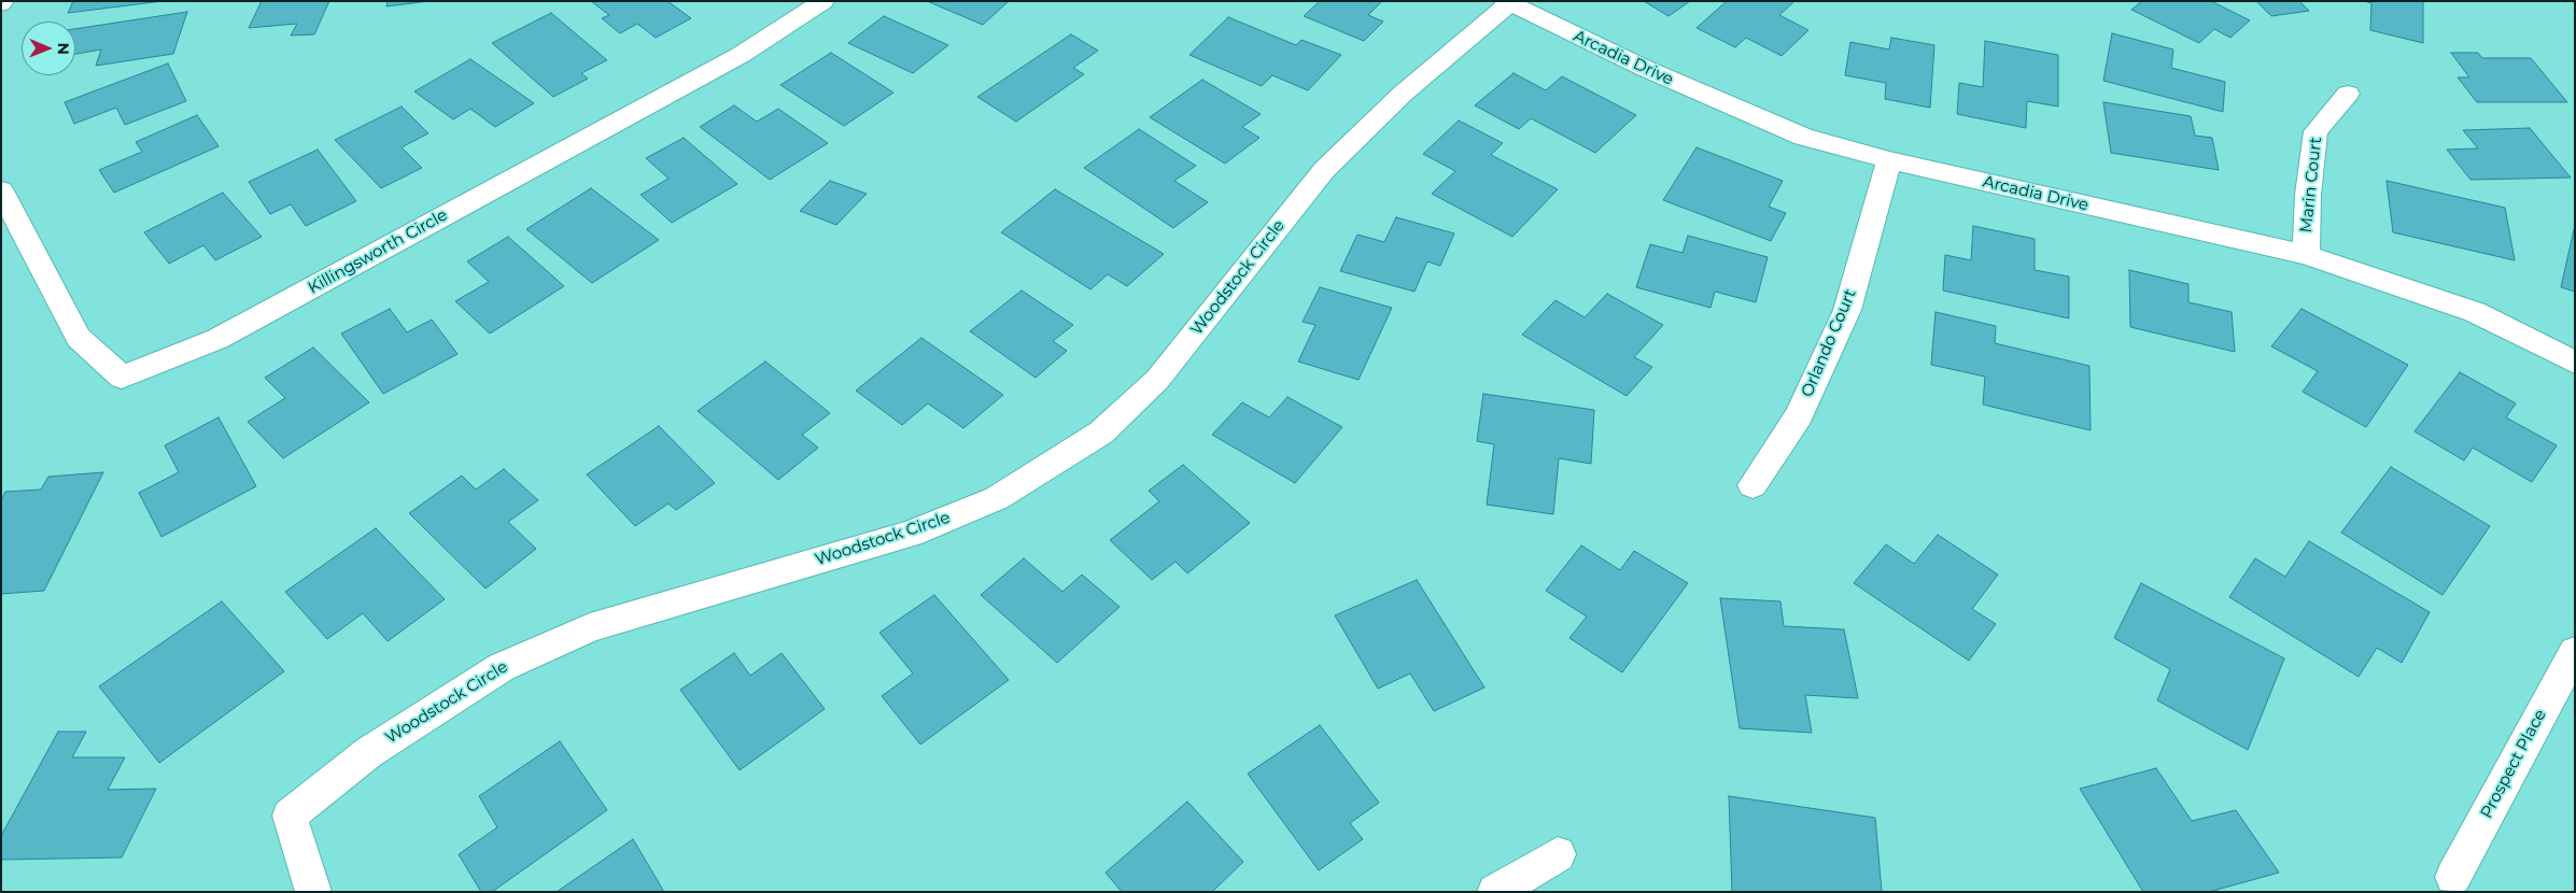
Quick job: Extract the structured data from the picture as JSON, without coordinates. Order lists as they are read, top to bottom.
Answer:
{
  "streets": {
    "street": [
      "Arcadia Drive",
      "Marin Court",
      "Killingsworth Circle",
      "Woodstock Circle",
      "Orlando Court",
      "Prospect Place"
    ]
  },
  "crossings": [
    ["Arcadia Drive", "Marin Court"],
    ["Arcadia Drive", "Woodstock Circle"],
    ["Arcadia Drive", "Orlando Court"]
  ],
  "north": "right"
}
